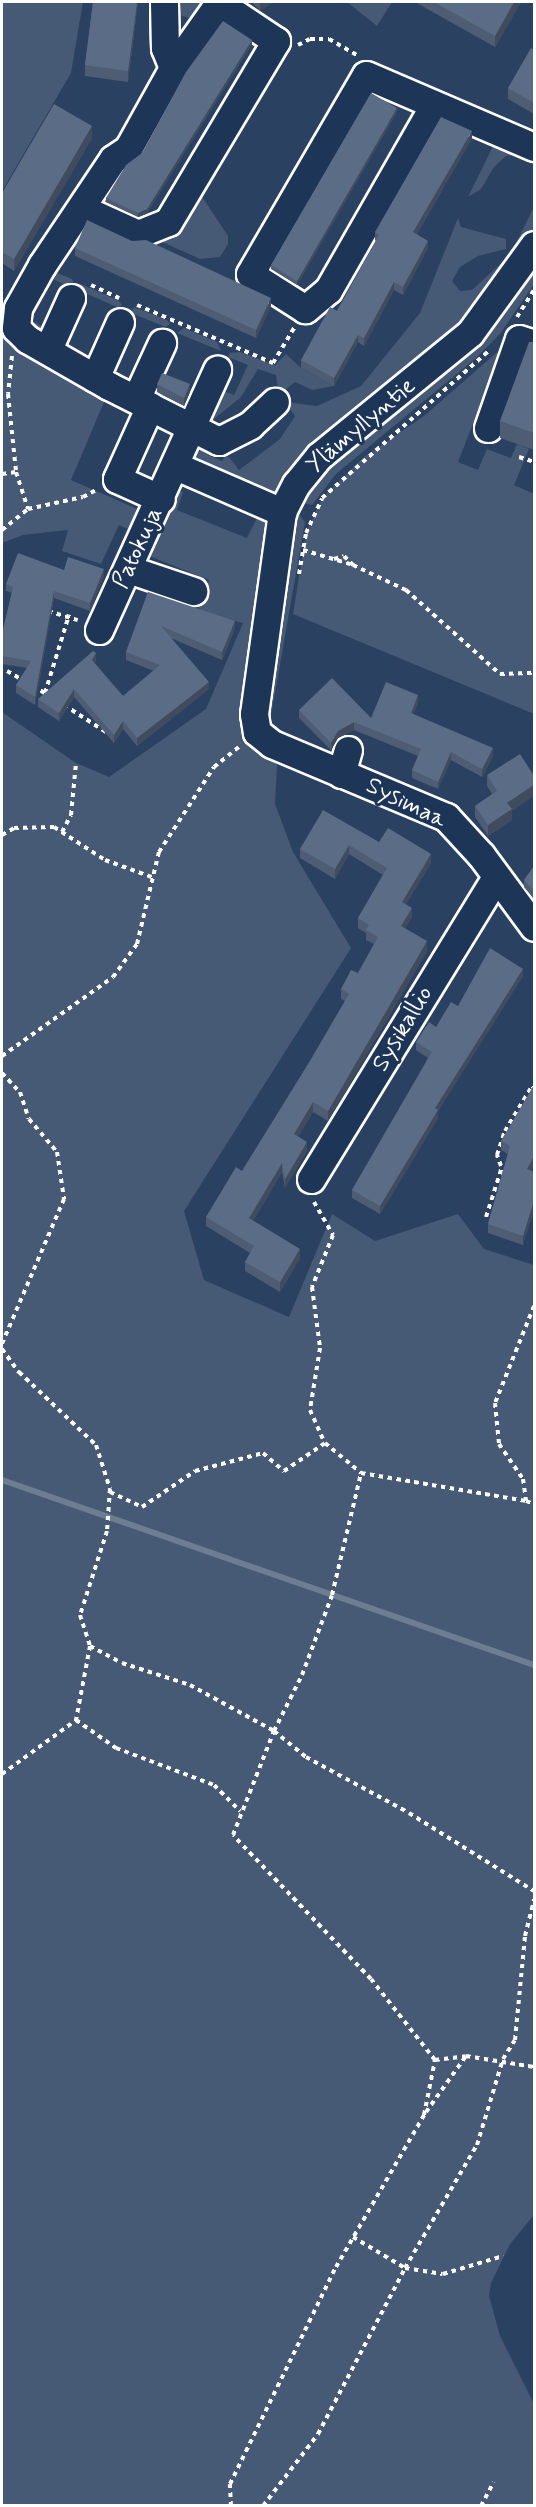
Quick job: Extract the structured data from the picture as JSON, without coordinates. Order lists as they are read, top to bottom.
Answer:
{
  "streets": {
    "street": [
      "Ylämyllyntie",
      "Patokuja",
      "Sysimaa",
      "Sysikallio"
    ]
  },
  "crossings": [
    ["Ylämyllyntie", "Sysimaa"],
    ["Sysimaa", "Sysikallio"]
  ]
}
